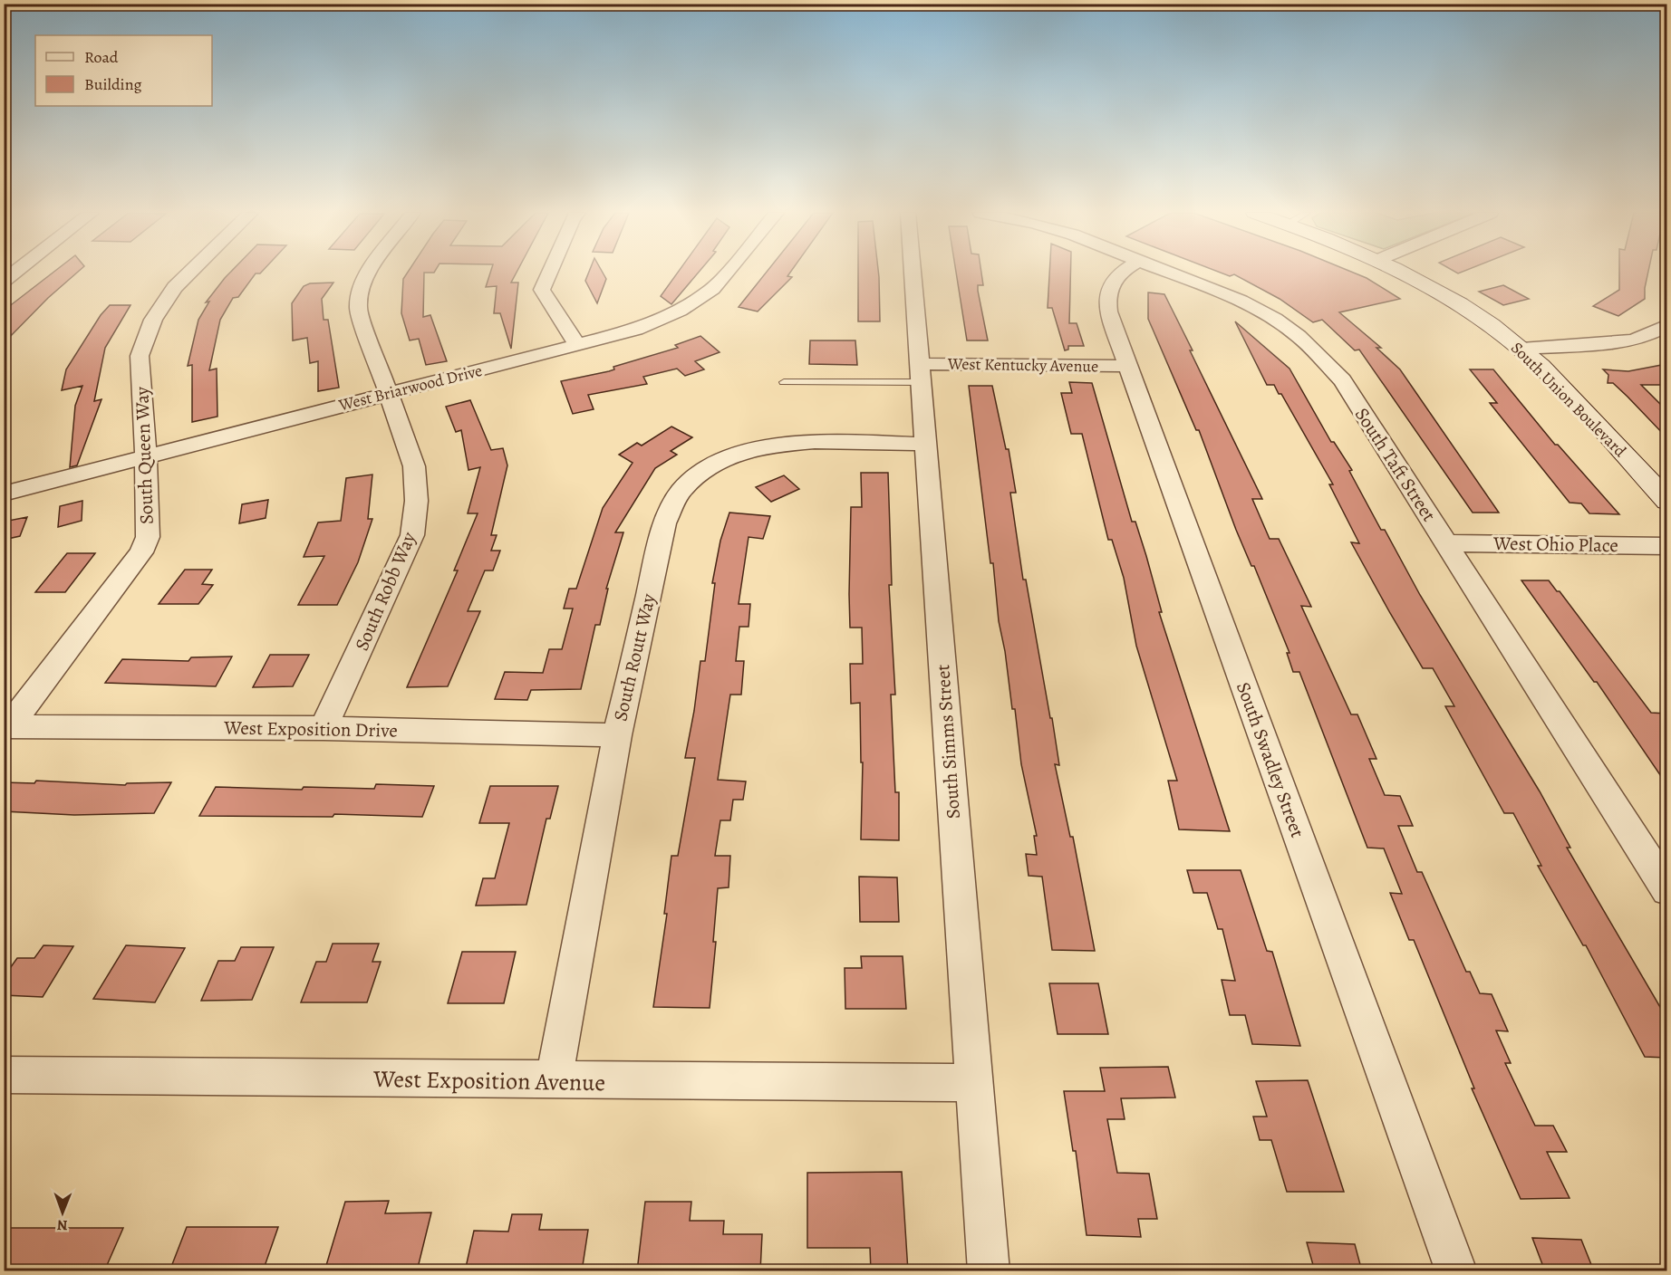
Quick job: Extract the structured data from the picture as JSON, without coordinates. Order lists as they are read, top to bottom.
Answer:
{
  "streets": {
    "main road": ["South Union Boulevard"],
    "street": [
      "West Kentucky Avenue",
      "West Briarwood Drive",
      "South Queen Way",
      "South Taft Street",
      "West Ohio Place",
      "South Robb Way",
      "South Routt Way",
      "West Exposition Drive",
      "South Simms Street",
      "South Swadley Street",
      "West Exposition Avenue"
    ]
  },
  "crossings": [
    ["West Kentucky Avenue", "South Simms Street"],
    ["West Kentucky Avenue", "South Swadley Street"],
    ["West Briarwood Drive", "South Queen Way"],
    ["West Briarwood Drive", "South Robb Way"],
    ["South Queen Way", "West Exposition Drive"],
    ["South Taft Street", "West Ohio Place"],
    ["South Robb Way", "West Exposition Drive"],
    ["South Routt Way", "West Exposition Drive"],
    ["South Routt Way", "South Simms Street"],
    ["South Routt Way", "West Exposition Avenue"],
    ["South Simms Street", "West Exposition Avenue"]
  ],
  "legend": ["Road", "Building"],
  "north": "bottom"
}
